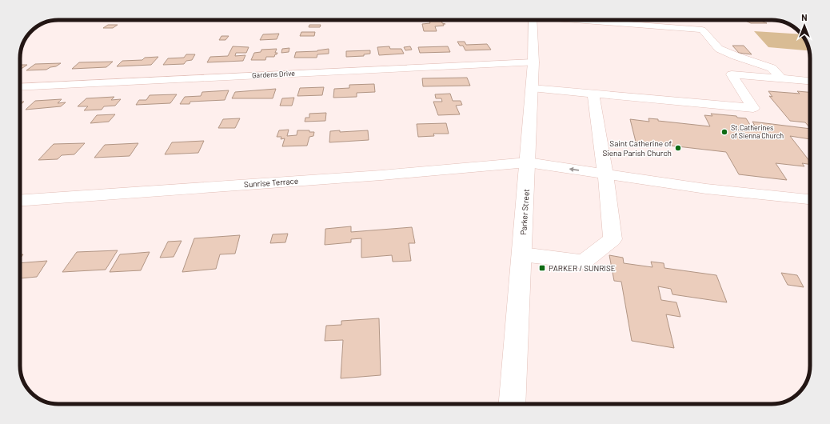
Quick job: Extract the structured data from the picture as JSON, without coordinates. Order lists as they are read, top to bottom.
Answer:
{
  "streets": {
    "street": ["Gardens Drive", "Sunrise Terrace", "Parker Street"]
  },
  "crossings": [
    ["Gardens Drive", "Parker Street"],
    ["Sunrise Terrace", "Parker Street"]
  ],
  "places": {
    "other": ["St.Catherines of Sienna Church", "Saint Catherine of Siena Parish Church"],
    "transit": ["PARKER / SUNRISE"]
  },
  "north": "top"
}
